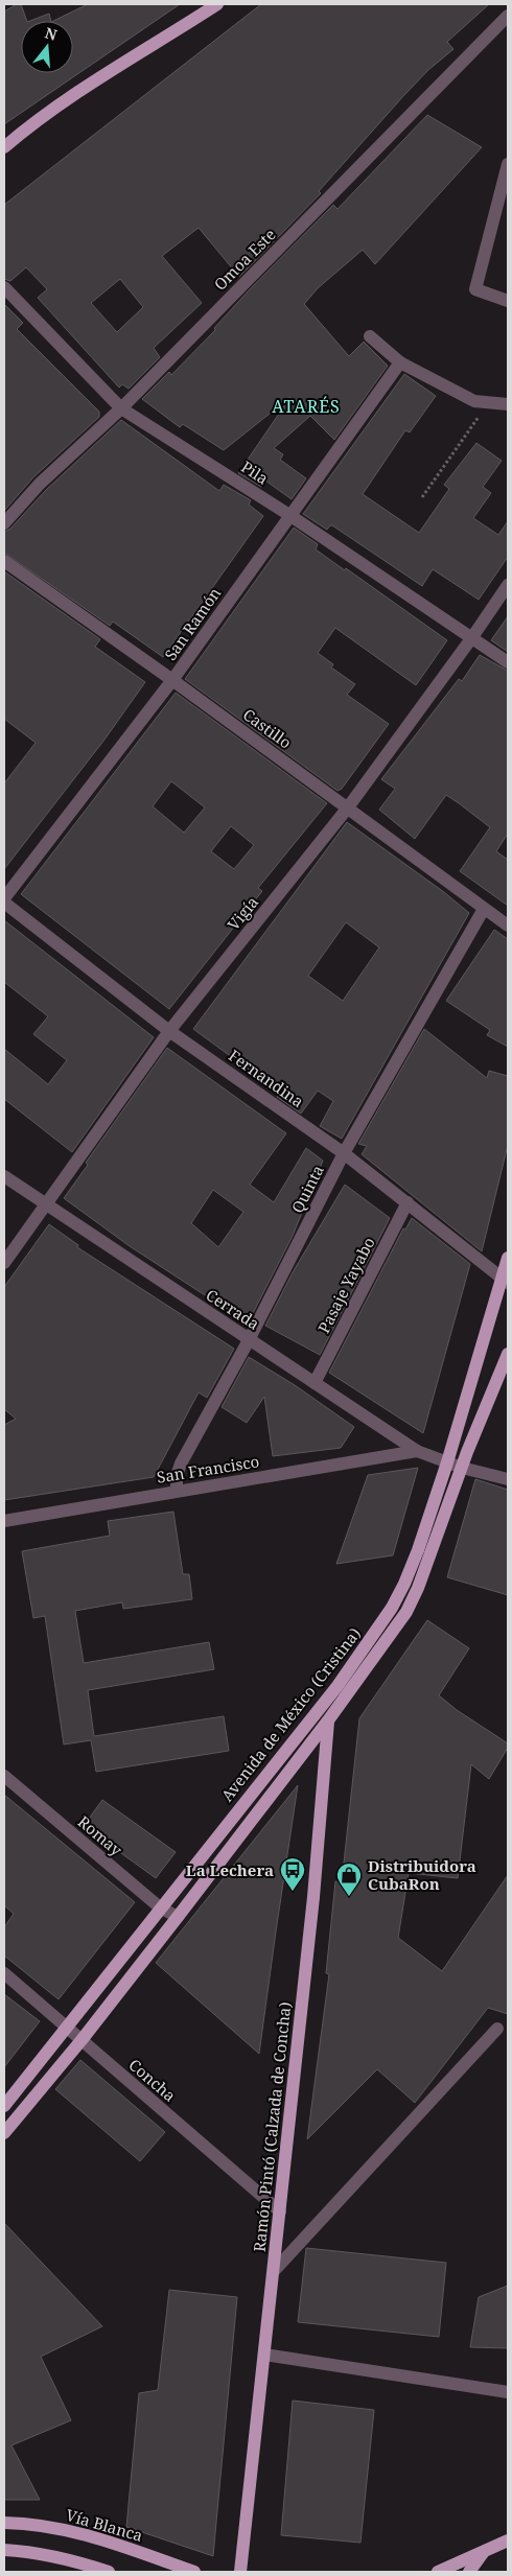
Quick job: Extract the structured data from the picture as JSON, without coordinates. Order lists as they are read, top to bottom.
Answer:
{
  "streets": {
    "main road": ["Avenida de México (Cristina)", "Ramón Pintó (Calzada de Concha)", "Vía Blanca"],
    "street": [
      "Omoa Este",
      "Pila",
      "San Ramón",
      "Castillo",
      "Vigía",
      "Fernandina",
      "Quinta",
      "Pasaje Yayabo",
      "Cerrada",
      "San Francisco",
      "Romay",
      "Concha"
    ]
  },
  "crossings": [
    ["Omoa Este", "Pila"],
    ["Pila", "San Ramón"],
    ["Pila", "Vigía"],
    ["San Ramón", "Castillo"],
    ["Castillo", "Vigía"],
    ["Castillo", "Quinta"],
    ["Vigía", "Fernandina"],
    ["Vigía", "Cerrada"],
    ["Fernandina", "Quinta"],
    ["Fernandina", "Pasaje Yayabo"],
    ["Fernandina", "Avenida de México (Cristina)"],
    ["Quinta", "Cerrada"],
    ["Quinta", "San Francisco"],
    ["Pasaje Yayabo", "Cerrada"],
    ["Cerrada", "San Francisco"],
    ["Cerrada", "Avenida de México (Cristina)"],
    ["Avenida de México (Cristina)", "Romay"],
    ["Avenida de México (Cristina)", "Concha"],
    ["Avenida de México (Cristina)", "Ramón Pintó (Calzada de Concha)"],
    ["Concha", "Ramón Pintó (Calzada de Concha)"]
  ],
  "districts": ["ATARÉS"],
  "places": {
    "bus stop": ["La Lechera"],
    "shop": ["Distribuidora CubaRon"]
  },
  "north": "top"
}
